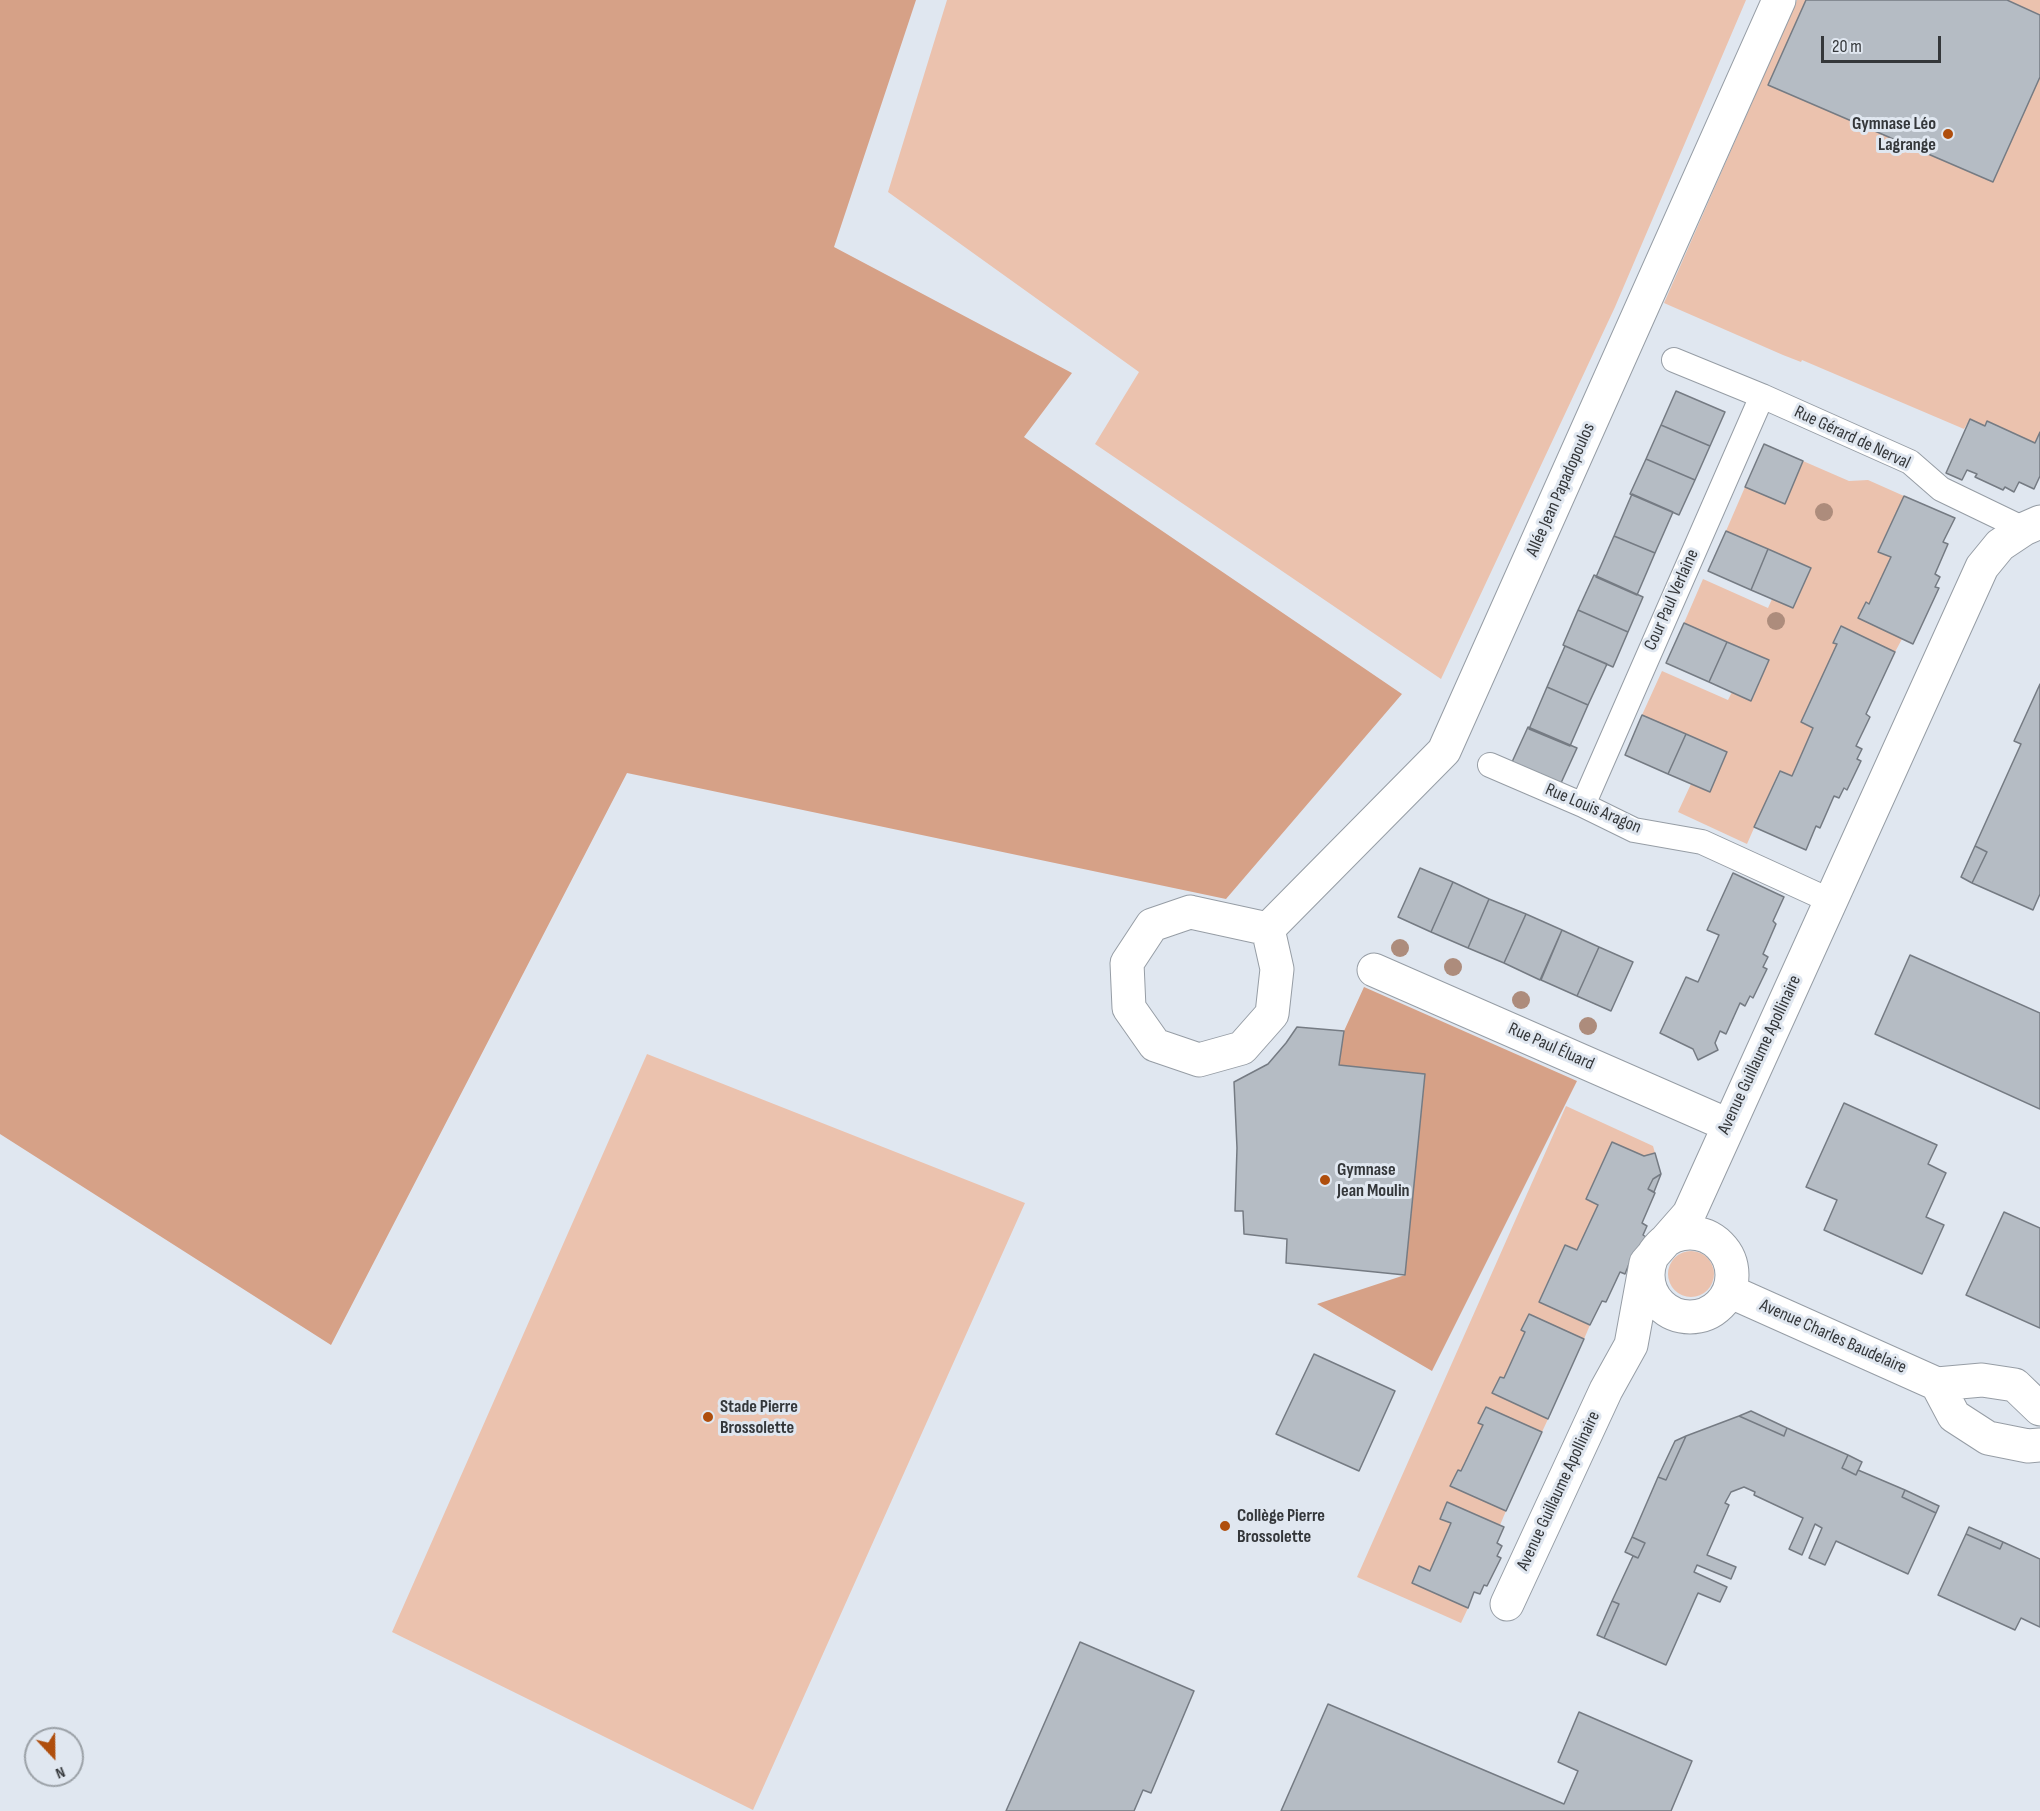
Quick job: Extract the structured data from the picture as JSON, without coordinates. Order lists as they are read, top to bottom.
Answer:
{
  "streets": {
    "street": [
      "Allée Jean Papadopoulos",
      "Rue Paul Éluard",
      "Avenue Guillaume Apollinaire",
      "Avenue Charles Baudelaire"
    ],
    "lane": ["Rue Gérard de Nerval", "Cour Paul Verlaine", "Rue Louis Aragon"]
  },
  "crossings": [
    ["Rue Gérard de Nerval", "Cour Paul Verlaine"],
    ["Rue Gérard de Nerval", "Avenue Guillaume Apollinaire"],
    ["Cour Paul Verlaine", "Rue Louis Aragon"],
    ["Rue Louis Aragon", "Avenue Guillaume Apollinaire"],
    ["Rue Paul Éluard", "Avenue Guillaume Apollinaire"],
    ["Avenue Guillaume Apollinaire", "Avenue Charles Baudelaire"]
  ],
  "places": [
    "Gymnase Léo Lagrange",
    "Gymnase Jean Moulin",
    "Stade Pierre Brossolette",
    "Collège Pierre Brossolette"
  ],
  "scale_bar": "20 m",
  "north": "bottom"
}
